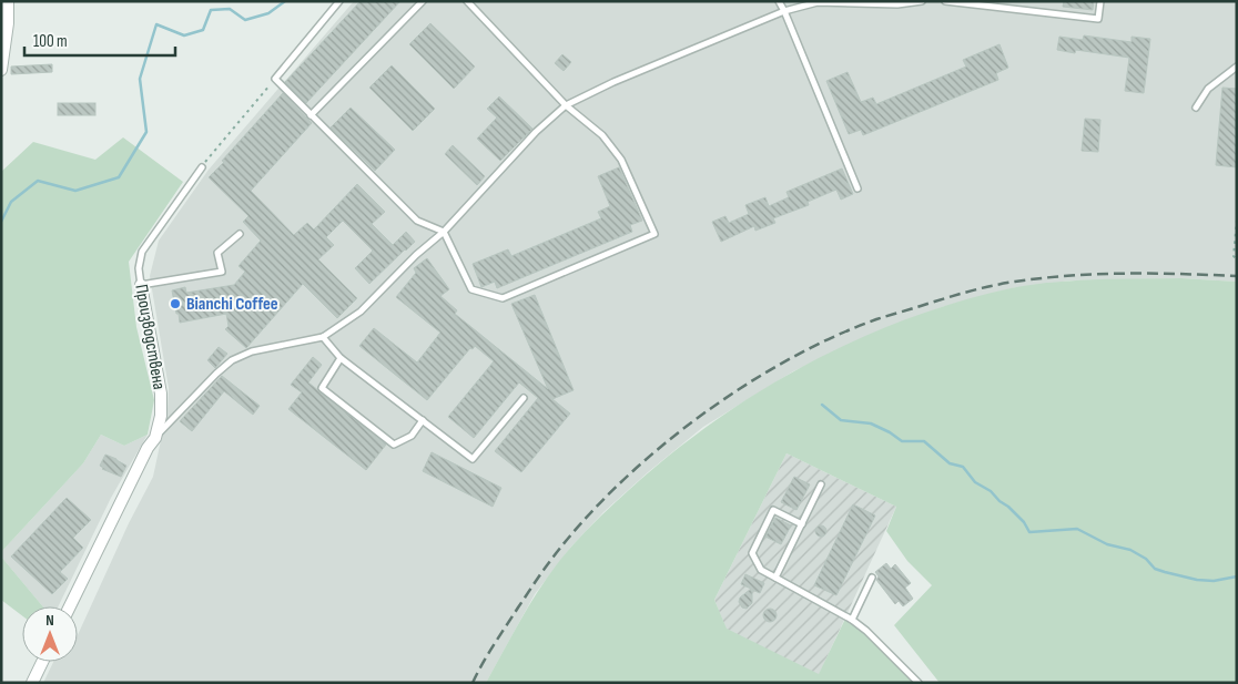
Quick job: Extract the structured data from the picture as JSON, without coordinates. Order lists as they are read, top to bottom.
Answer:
{
  "streets": {
    "street": ["Производствена"]
  },
  "places": ["Bianchi Coffee"],
  "scale_bar": "100 m",
  "north": "top"
}
